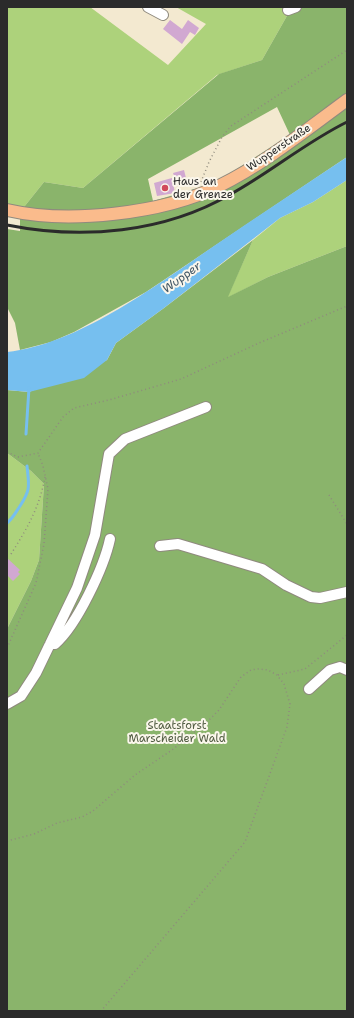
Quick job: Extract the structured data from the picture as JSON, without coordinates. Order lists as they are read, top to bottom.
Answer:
{
  "streets": {
    "main road": ["Wupperstraße"]
  },
  "water": ["Wupper"],
  "parks": ["Staatsforst Marscheider Wald"],
  "places": ["Haus an der Grenze"]
}
